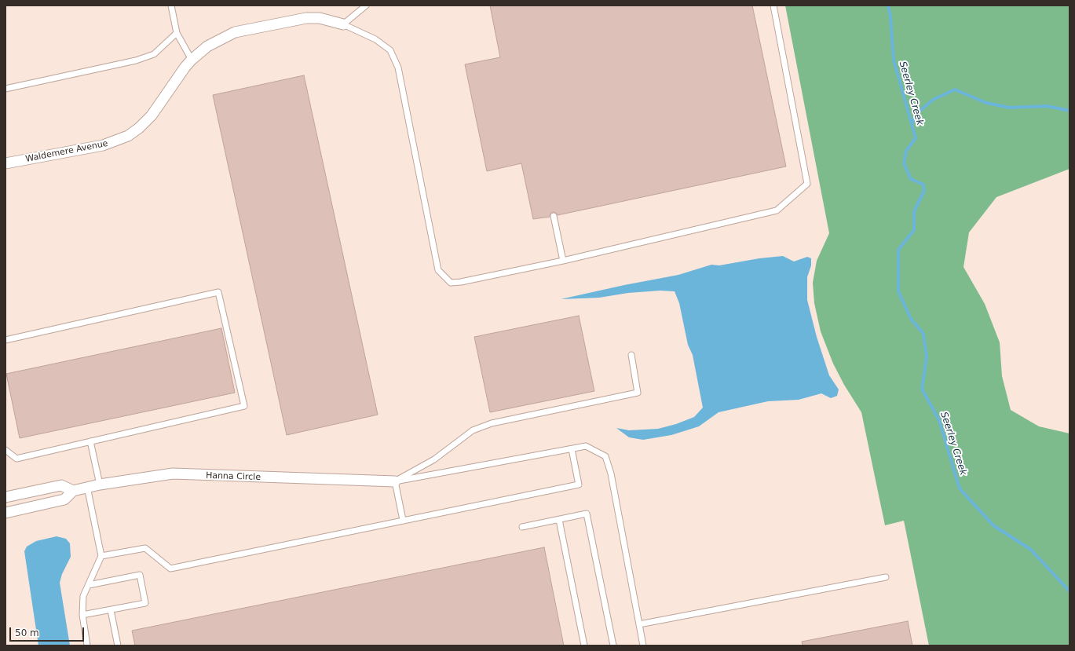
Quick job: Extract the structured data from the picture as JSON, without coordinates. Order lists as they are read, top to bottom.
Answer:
{
  "streets": {
    "street": ["Waldemere Avenue", "Hanna Circle"]
  },
  "water": ["Seerley Creek"],
  "scale_bar": "50 m"
}
